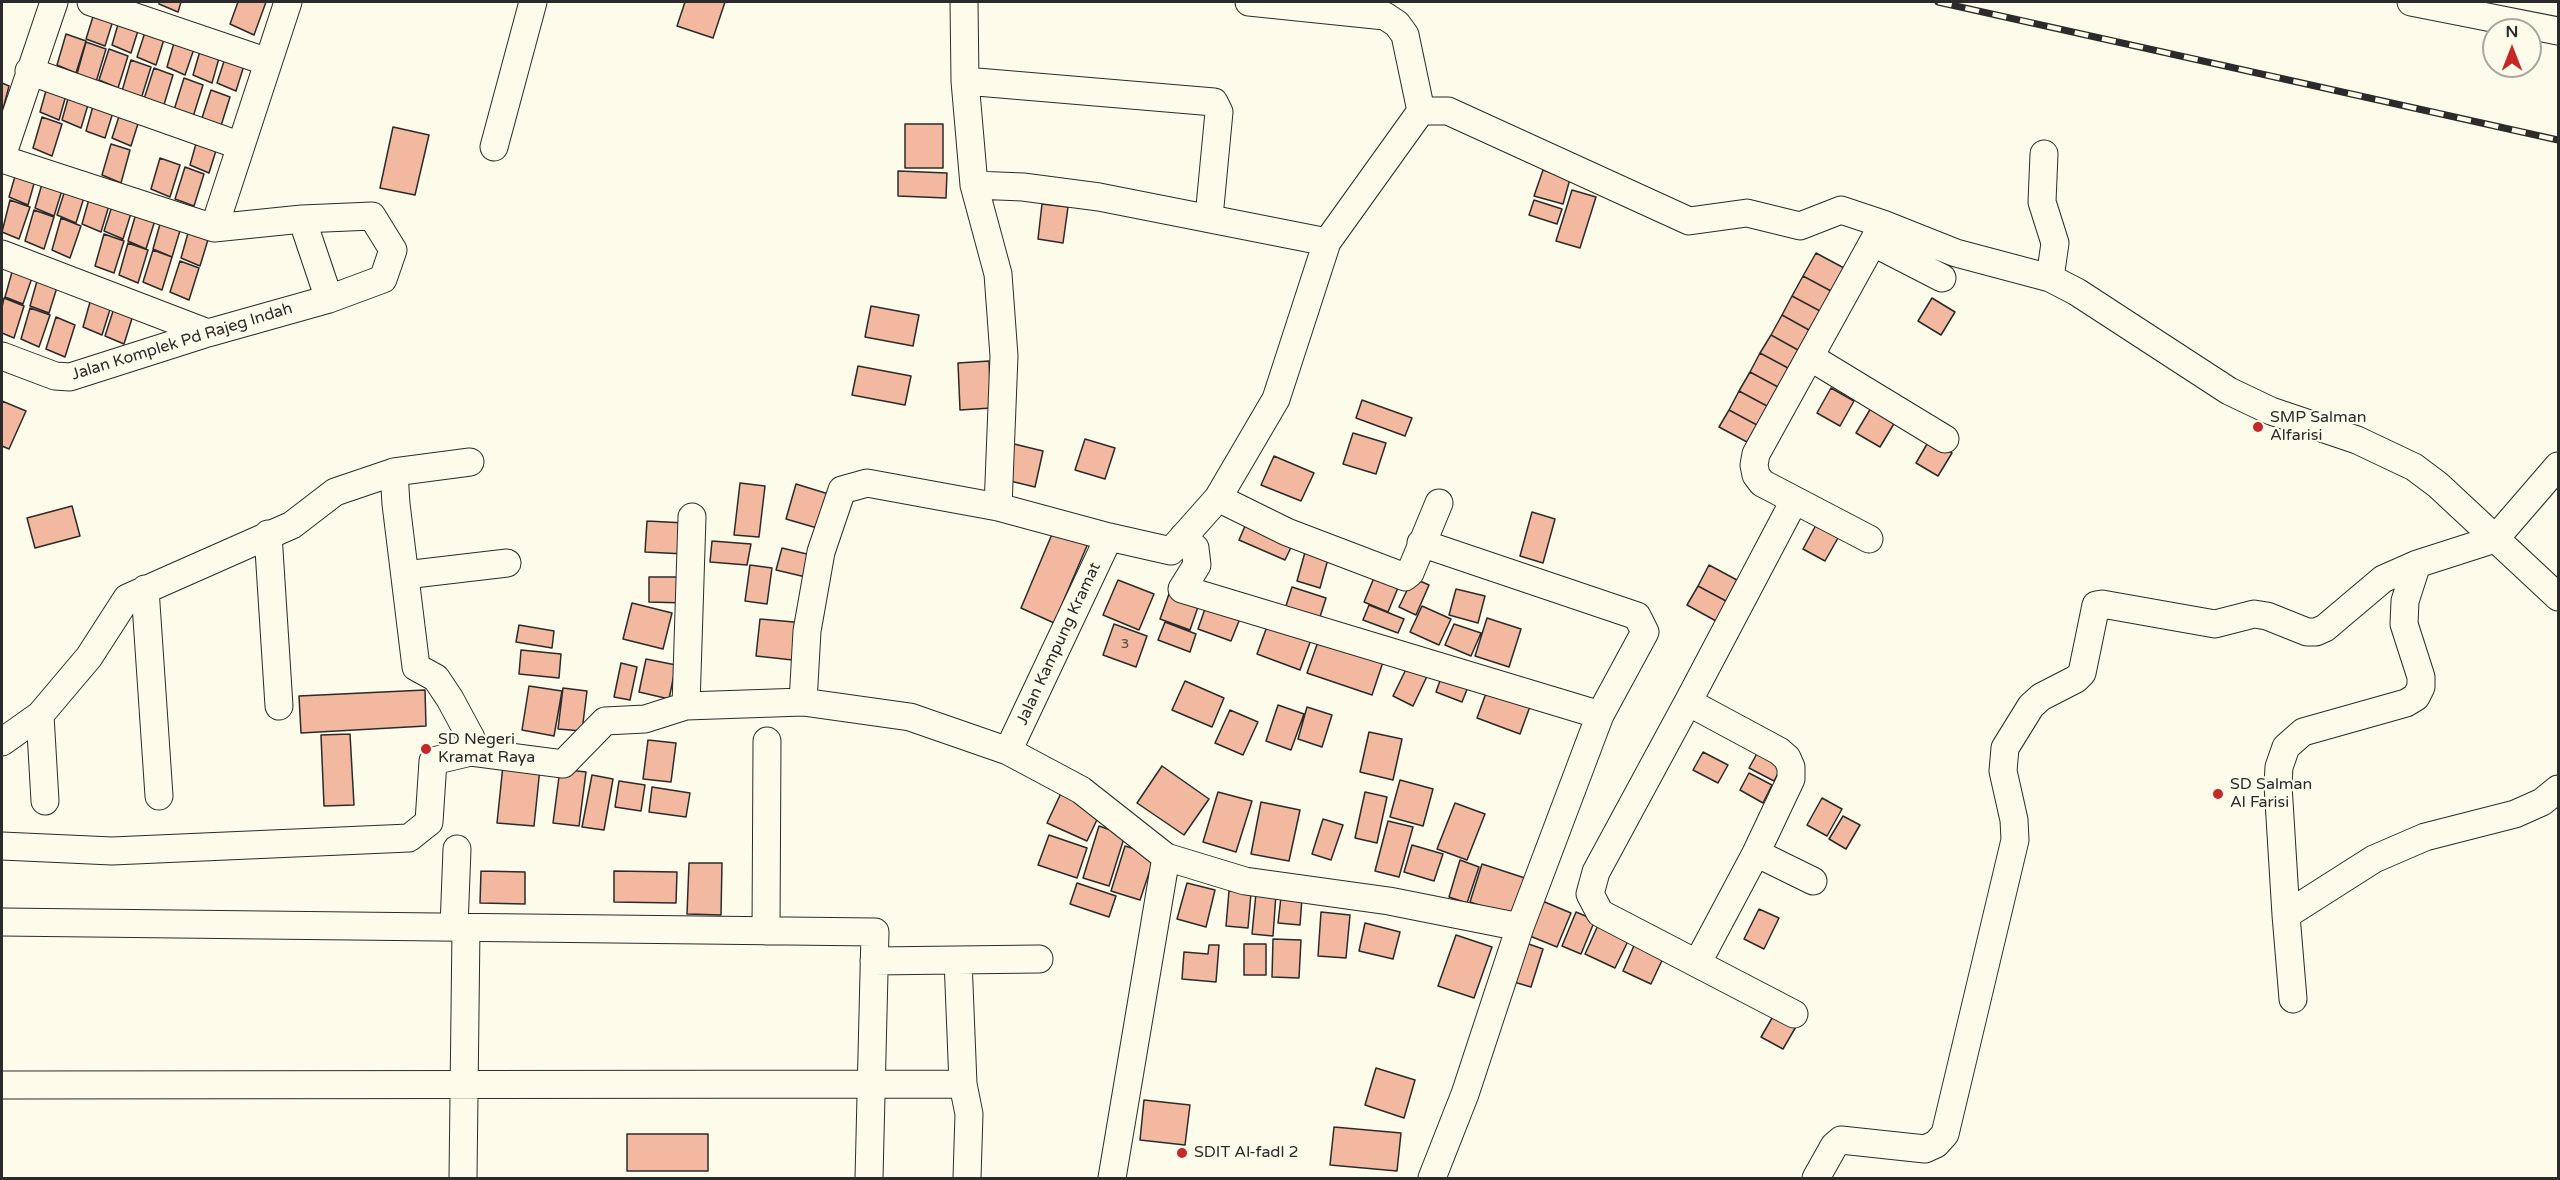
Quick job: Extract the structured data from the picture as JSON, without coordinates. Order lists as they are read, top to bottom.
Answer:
{
  "streets": {
    "street": ["Jalan Komplek Pd Rajeg Indah", "Jalan Kampung Kramat"]
  },
  "places": [
    "SMP Salman Alfarisi",
    "SD Negeri Kramat Raya",
    "SD Salman Al Farisi",
    "SDIT Al-fadl 2"
  ],
  "house_numbers": ["3"],
  "north": "top"
}
